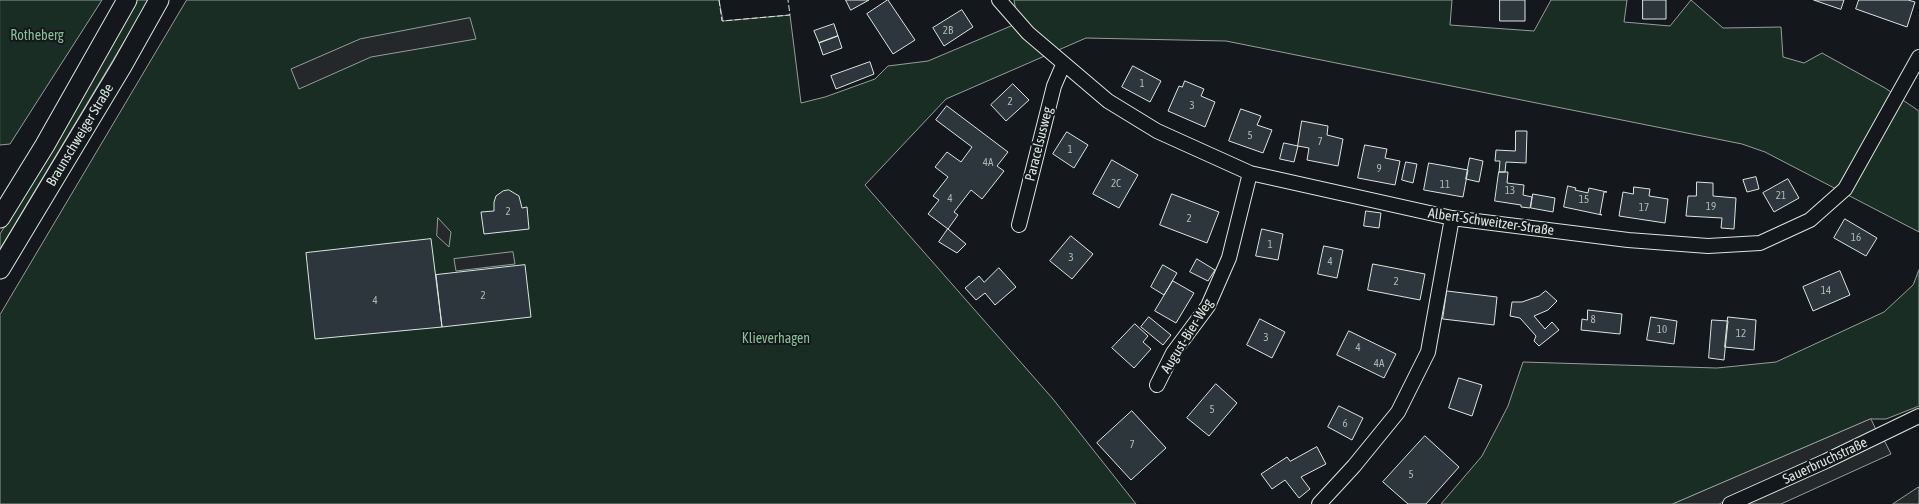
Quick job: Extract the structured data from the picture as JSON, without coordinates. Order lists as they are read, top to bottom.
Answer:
{
  "streets": {
    "main road": ["Braunschweiger Straße"],
    "street": [
      "Paracelsusweg",
      "Albert-Schweitzer-Straße",
      "August-Bier-Weg",
      "Sauerbruchstraße"
    ]
  },
  "crossings": [
    ["Paracelsusweg", "Albert-Schweitzer-Straße"],
    ["Albert-Schweitzer-Straße", "August-Bier-Weg"]
  ],
  "parks": ["Rotheberg", "Klieverhagen"],
  "house_numbers": [
    "2B",
    "1",
    "2",
    "3",
    "5",
    "7",
    "1",
    "4A",
    "9",
    "2C",
    "11",
    "13",
    "21",
    "4",
    "15",
    "19",
    "17",
    "2",
    "2",
    "16",
    "1",
    "3",
    "4",
    "2",
    "14",
    "2",
    "4",
    "8",
    "10",
    "12",
    "3",
    "4",
    "4A",
    "5",
    "6",
    "7",
    "5"
  ]
}
